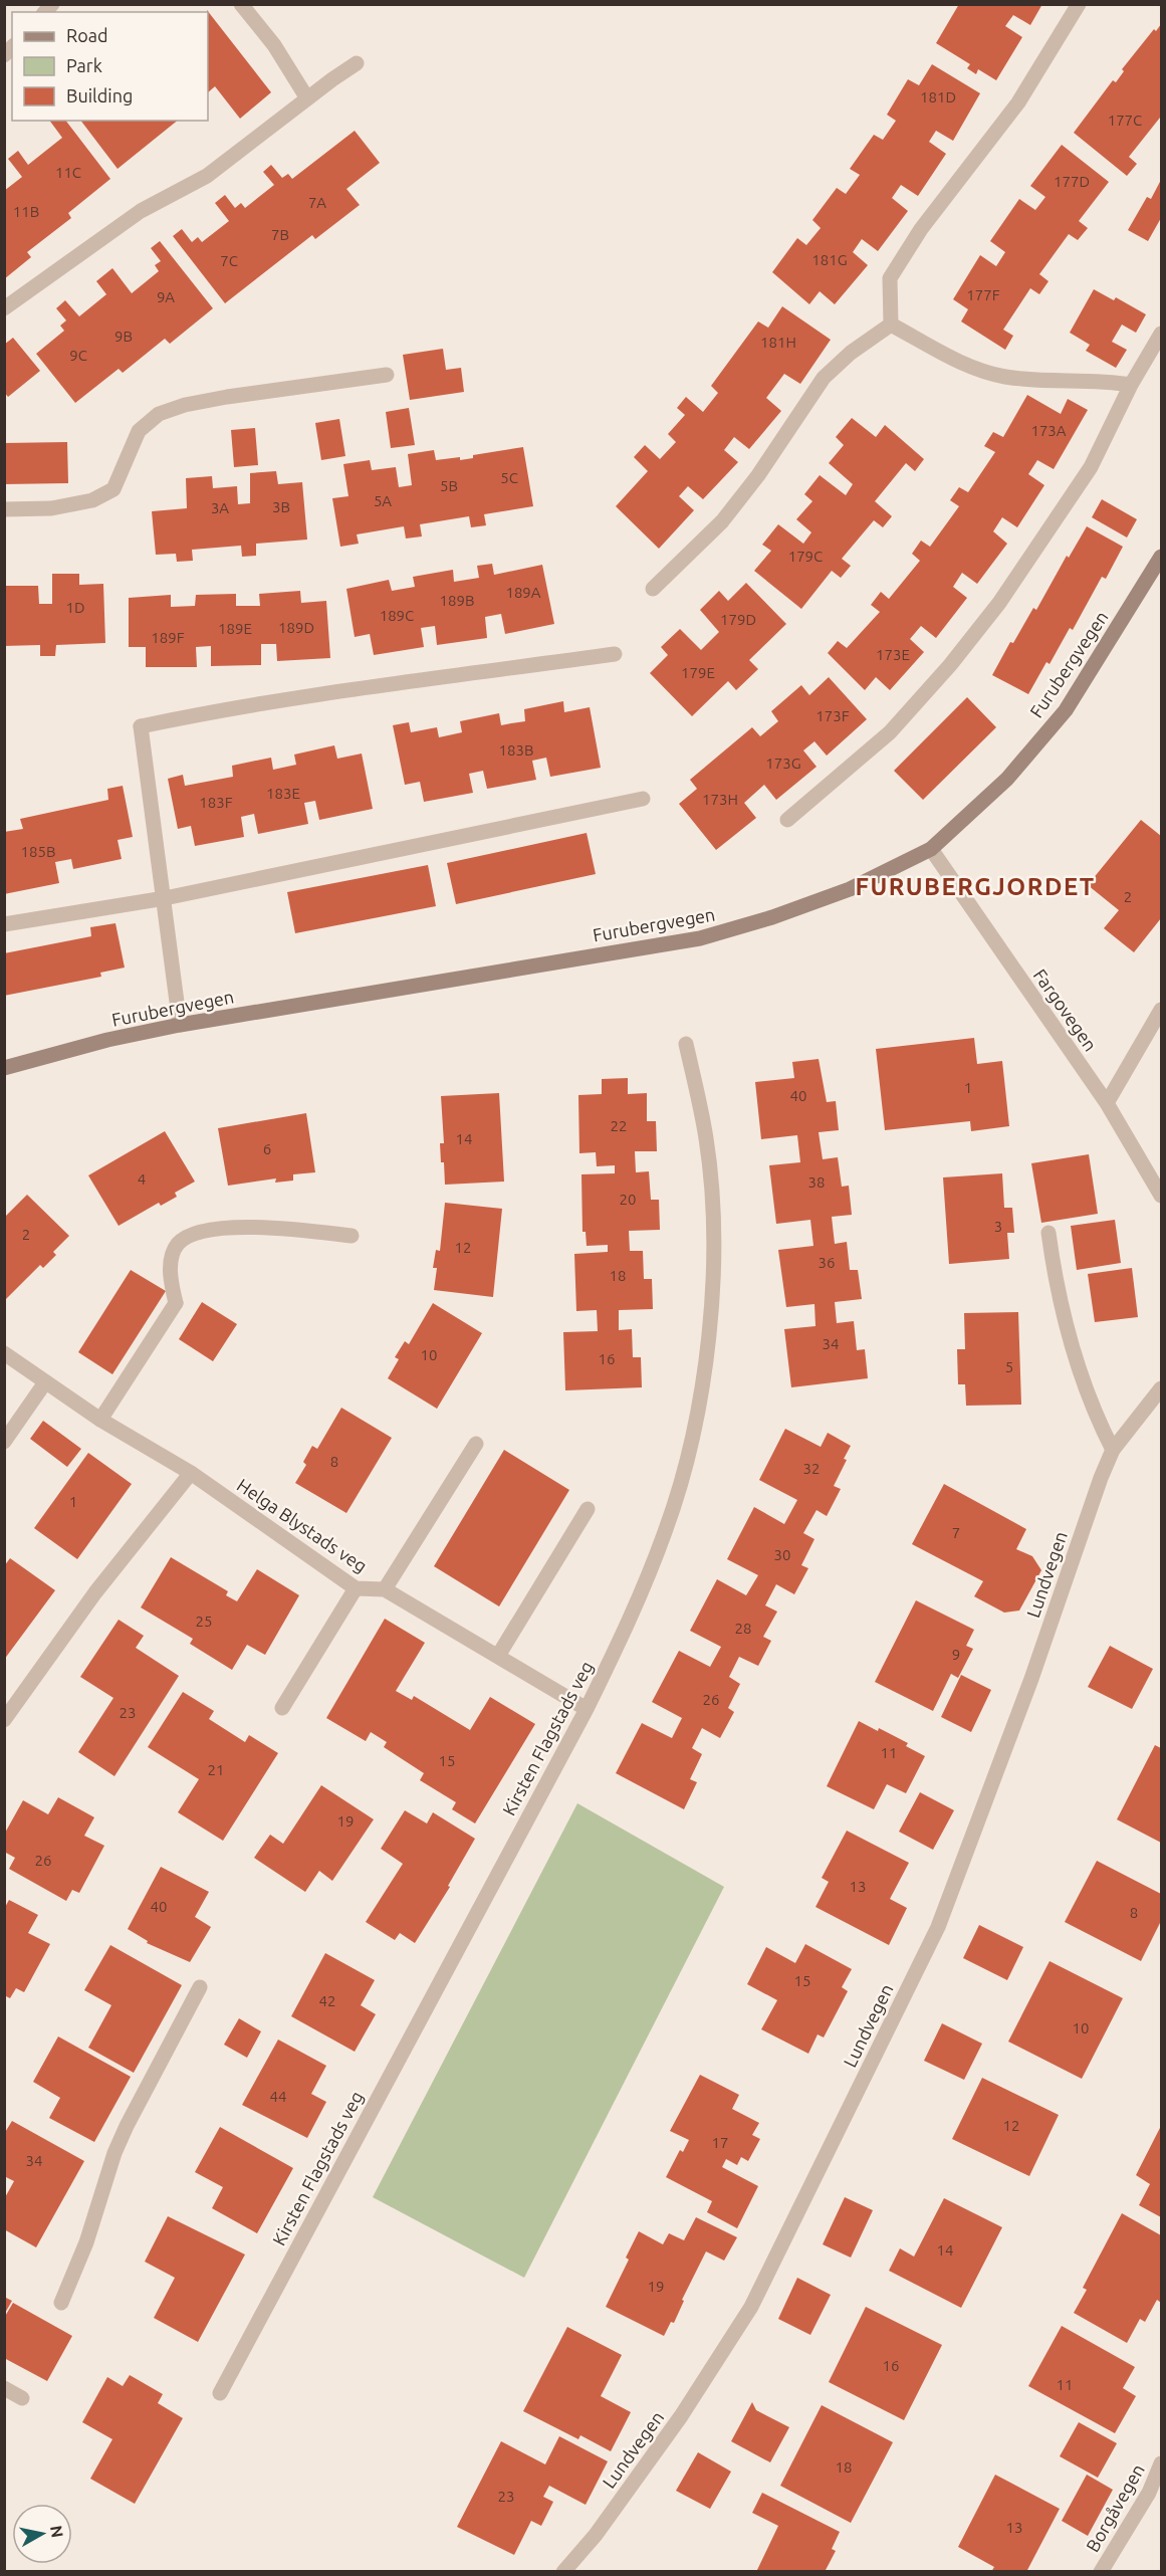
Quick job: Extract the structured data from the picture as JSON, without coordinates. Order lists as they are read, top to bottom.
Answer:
{
  "streets": {
    "main road": ["Furubergvegen"],
    "street": [
      "Fargovegen",
      "Helga Blystads veg",
      "Lundvegen",
      "Kirsten Flagstads veg",
      "Borgåvegen"
    ]
  },
  "crossings": [
    ["Furubergvegen", "Fargovegen"],
    ["Helga Blystads veg", "Kirsten Flagstads veg"]
  ],
  "districts": ["FURUBERGJORDET"],
  "house_numbers": [
    "181D",
    "177C",
    "11C",
    "177D",
    "7A",
    "11B",
    "7B",
    "181G",
    "7C",
    "177F",
    "9A",
    "9B",
    "181H",
    "9C",
    "173A",
    "5C",
    "5B",
    "5A",
    "3B",
    "3A",
    "179C",
    "189A",
    "189B",
    "1D",
    "189C",
    "179D",
    "189D",
    "189E",
    "189F",
    "173E",
    "179E",
    "173F",
    "183B",
    "173G",
    "183E",
    "173H",
    "183F",
    "185B",
    "2",
    "1",
    "40",
    "22",
    "14",
    "6",
    "4",
    "38",
    "20",
    "3",
    "2",
    "12",
    "36",
    "18",
    "34",
    "10",
    "16",
    "5",
    "8",
    "32",
    "1",
    "7",
    "30",
    "25",
    "28",
    "9",
    "26",
    "23",
    "11",
    "15",
    "21",
    "19",
    "26",
    "13",
    "40",
    "8",
    "15",
    "42",
    "10",
    "44",
    "12",
    "17",
    "34",
    "14",
    "19",
    "16",
    "11",
    "18",
    "23",
    "13"
  ],
  "legend": ["Road", "Park", "Building"],
  "north": "right"
}
